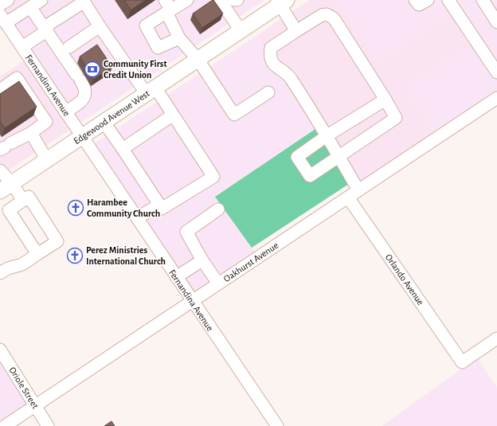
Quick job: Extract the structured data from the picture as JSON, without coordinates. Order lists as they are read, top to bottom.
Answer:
{
  "streets": {
    "main road": ["Edgewood Avenue West"],
    "street": [
      "Fernandina Avenue",
      "Oakhurst Avenue",
      "Orlando Avenue",
      "Oriole Street"
    ]
  },
  "crossings": [
    ["Fernandina Avenue", "Edgewood Avenue West"],
    ["Fernandina Avenue", "Oakhurst Avenue"],
    ["Oakhurst Avenue", "Orlando Avenue"],
    ["Oakhurst Avenue", "Oriole Street"]
  ],
  "places": {
    "bank": ["Community First Credit Union"],
    "church": ["Harambee Community Church", "Perez Ministries International Church"]
  }
}
